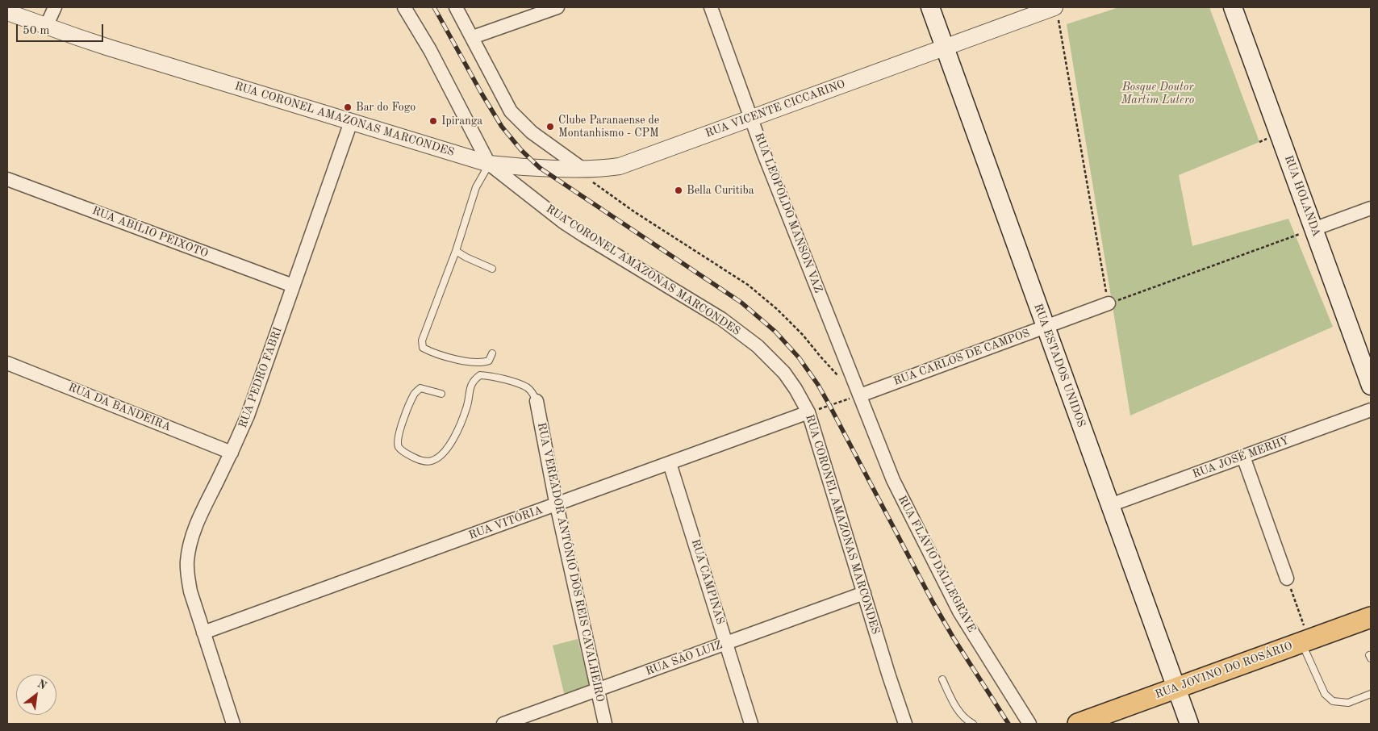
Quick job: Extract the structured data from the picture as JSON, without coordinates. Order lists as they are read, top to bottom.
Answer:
{
  "streets": {
    "main road": ["RUA HOLANDA", "RUA ESTADOS UNIDOS", "RUA JOVINO DO ROSÁRIO"],
    "street": [
      "RUA VICENTE CICCARINO",
      "RUA CORONEL AMAZONAS MARCONDES",
      "RUA LEOPOLDO MANSON VAZ",
      "RUA ABÍLIO PEIXOTO",
      "RUA CARLOS DE CAMPOS",
      "RUA PEDRO FABRI",
      "RUA DA BANDEIRA",
      "RUA JOSÉ MERHY",
      "RUA VITÓRIA",
      "RUA VEREADOR ANTÔNIO DOS REIS CAVALHEIRO",
      "RUA FLÁVIO DALLEGRAVE",
      "RUA CAMPINAS",
      "RUA SÃO LUIZ"
    ]
  },
  "crossings": [
    ["RUA VICENTE CICCARINO", "RUA CORONEL AMAZONAS MARCONDES"],
    ["RUA VICENTE CICCARINO", "RUA LEOPOLDO MANSON VAZ"],
    ["RUA VICENTE CICCARINO", "RUA ESTADOS UNIDOS"],
    ["RUA CORONEL AMAZONAS MARCONDES", "RUA PEDRO FABRI"],
    ["RUA CORONEL AMAZONAS MARCONDES", "RUA VITÓRIA"],
    ["RUA CORONEL AMAZONAS MARCONDES", "RUA SÃO LUIZ"],
    ["RUA LEOPOLDO MANSON VAZ", "RUA CARLOS DE CAMPOS"],
    ["RUA LEOPOLDO MANSON VAZ", "RUA FLÁVIO DALLEGRAVE"],
    ["RUA ABÍLIO PEIXOTO", "RUA PEDRO FABRI"],
    ["RUA CARLOS DE CAMPOS", "RUA ESTADOS UNIDOS"],
    ["RUA CARLOS DE CAMPOS", "RUA FLÁVIO DALLEGRAVE"],
    ["RUA ESTADOS UNIDOS", "RUA JOSÉ MERHY"],
    ["RUA ESTADOS UNIDOS", "RUA JOVINO DO ROSÁRIO"],
    ["RUA PEDRO FABRI", "RUA DA BANDEIRA"],
    ["RUA PEDRO FABRI", "RUA VITÓRIA"],
    ["RUA VITÓRIA", "RUA VEREADOR ANTÔNIO DOS REIS CAVALHEIRO"],
    ["RUA VITÓRIA", "RUA CAMPINAS"],
    ["RUA VEREADOR ANTÔNIO DOS REIS CAVALHEIRO", "RUA SÃO LUIZ"],
    ["RUA CAMPINAS", "RUA SÃO LUIZ"]
  ],
  "parks": ["Bosque Doutor Martim Lutero"],
  "places": [
    "Bar do Fogo",
    "Ipiranga",
    "Clube Paranaense de Montanhismo - CPM",
    "Bella Curitiba"
  ],
  "scale_bar": "50 m",
  "north": "top right"
}
